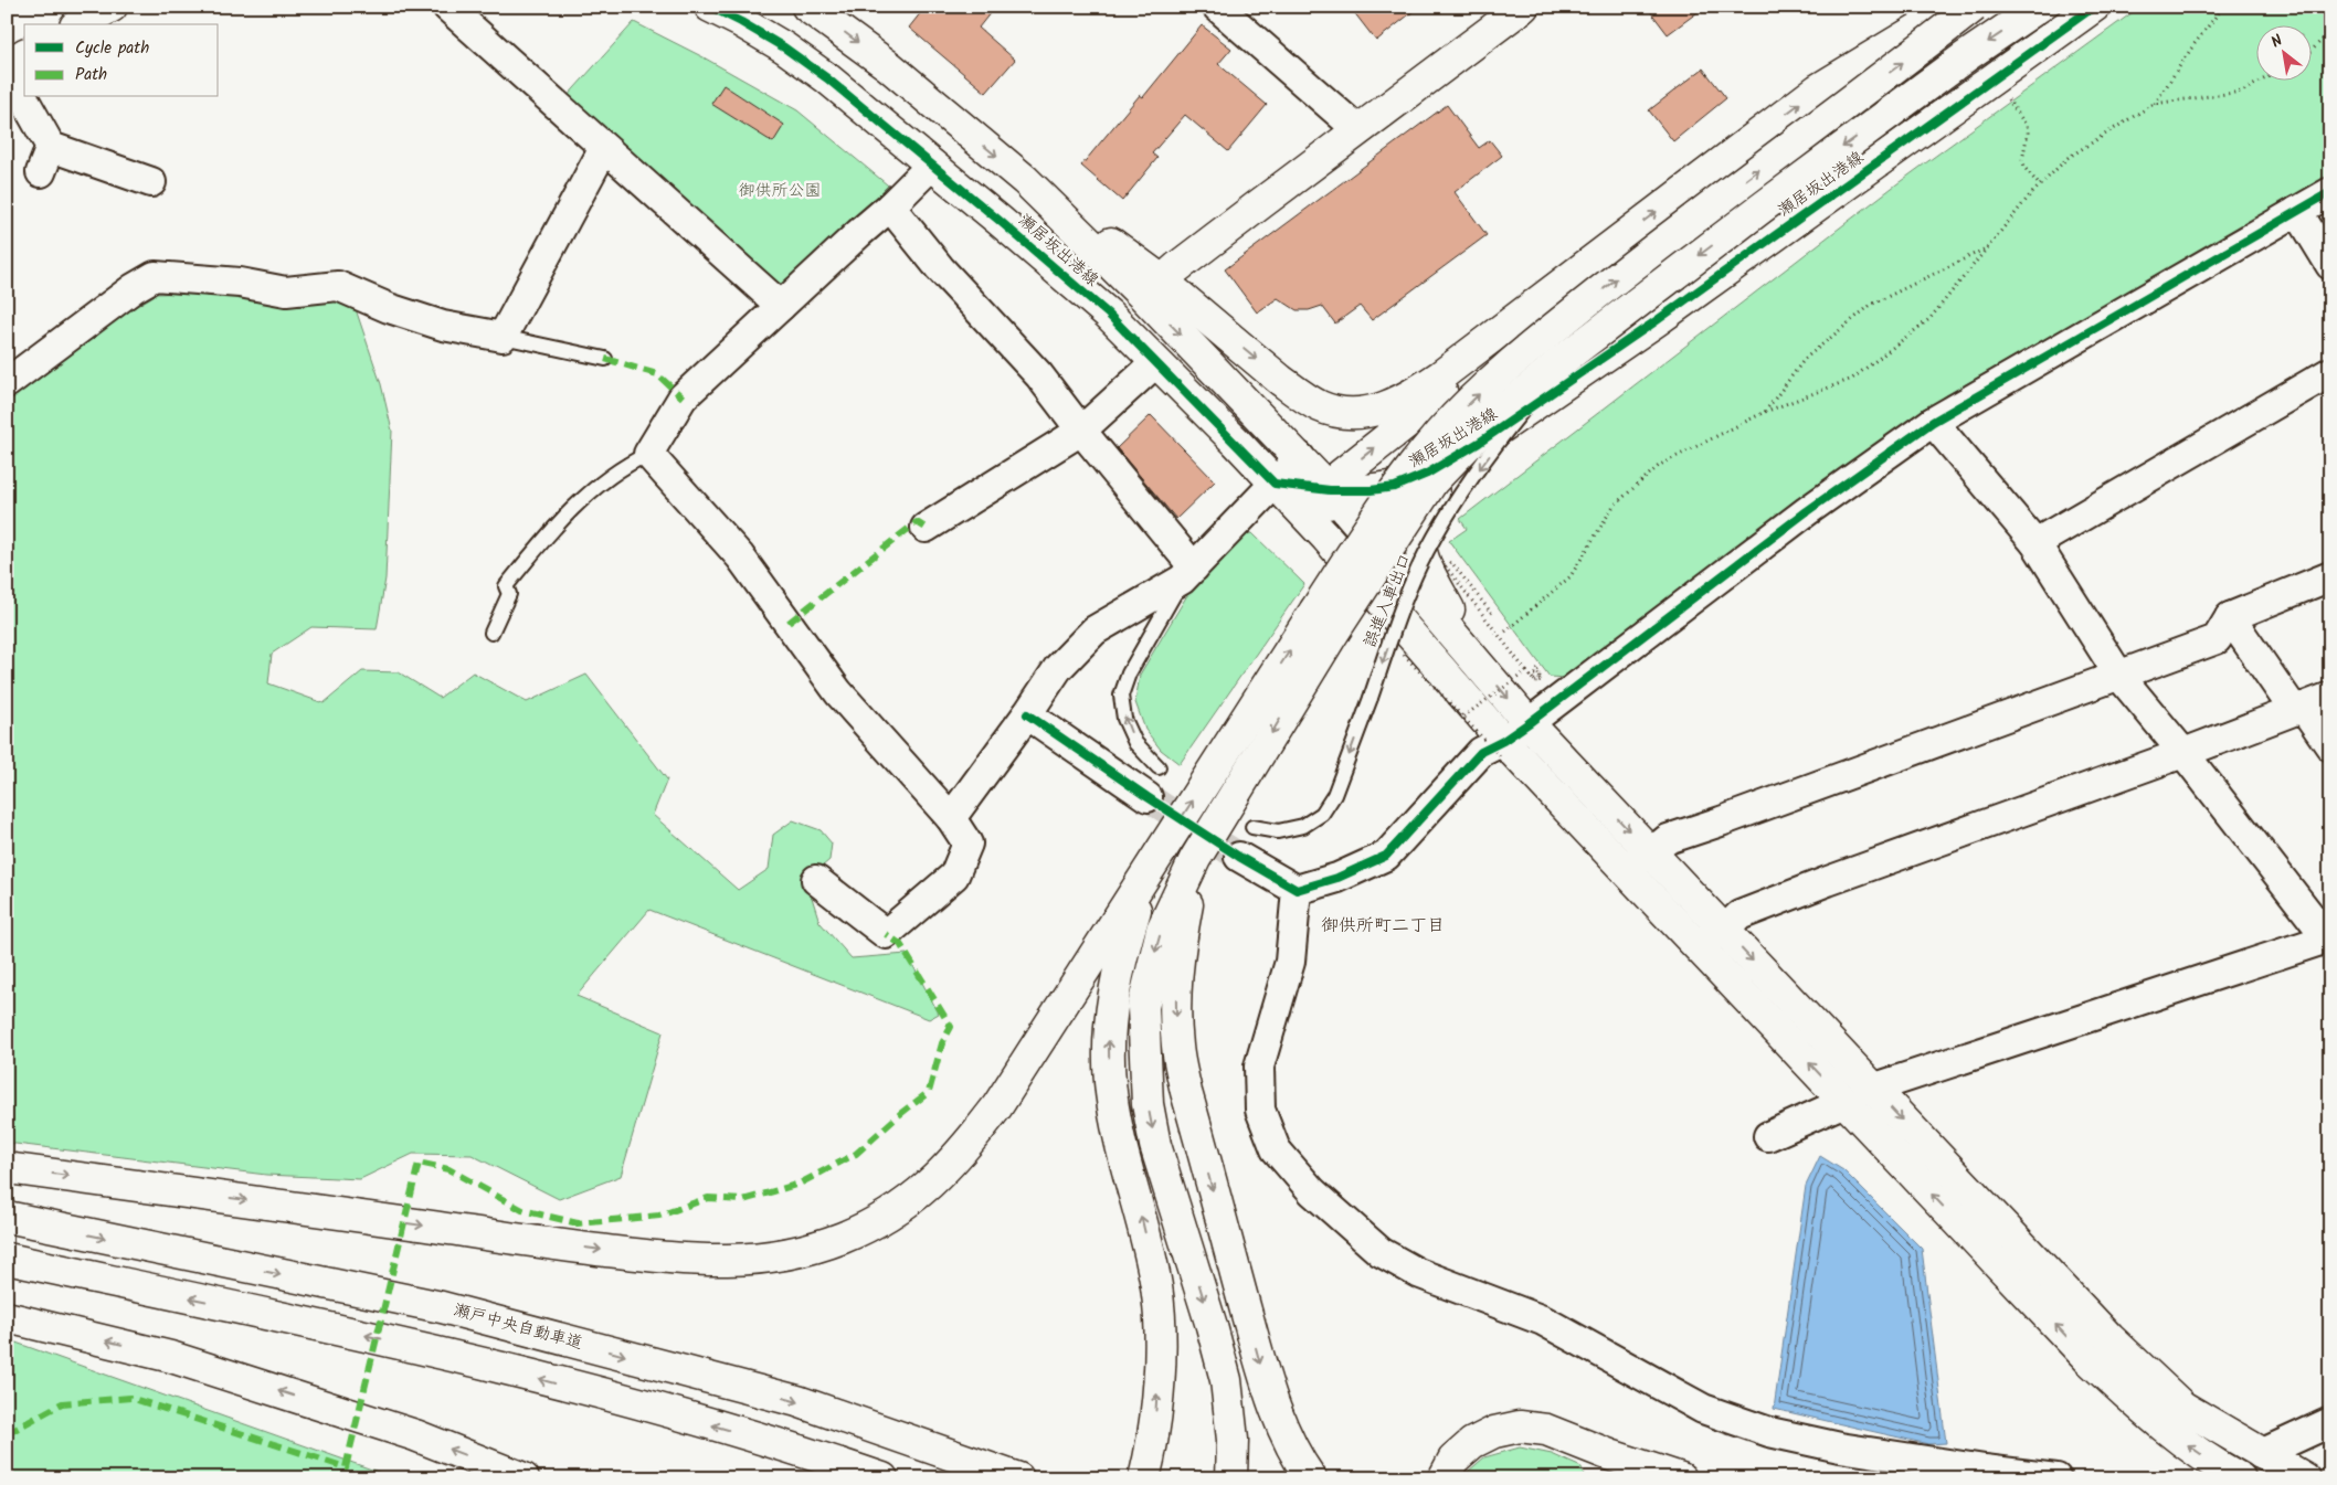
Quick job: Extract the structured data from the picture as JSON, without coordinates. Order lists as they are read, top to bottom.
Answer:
{
  "streets": {
    "main road": ["瀬居坂出港線", "瀬戸中央自動車道"],
    "lane": ["誤進入車出口"]
  },
  "one_way": ["誤進入車出口"],
  "districts": ["御供所町二丁目"],
  "parks": ["御供所公園"],
  "legend": ["Cycle path", "Path"],
  "north": "top left"
}
